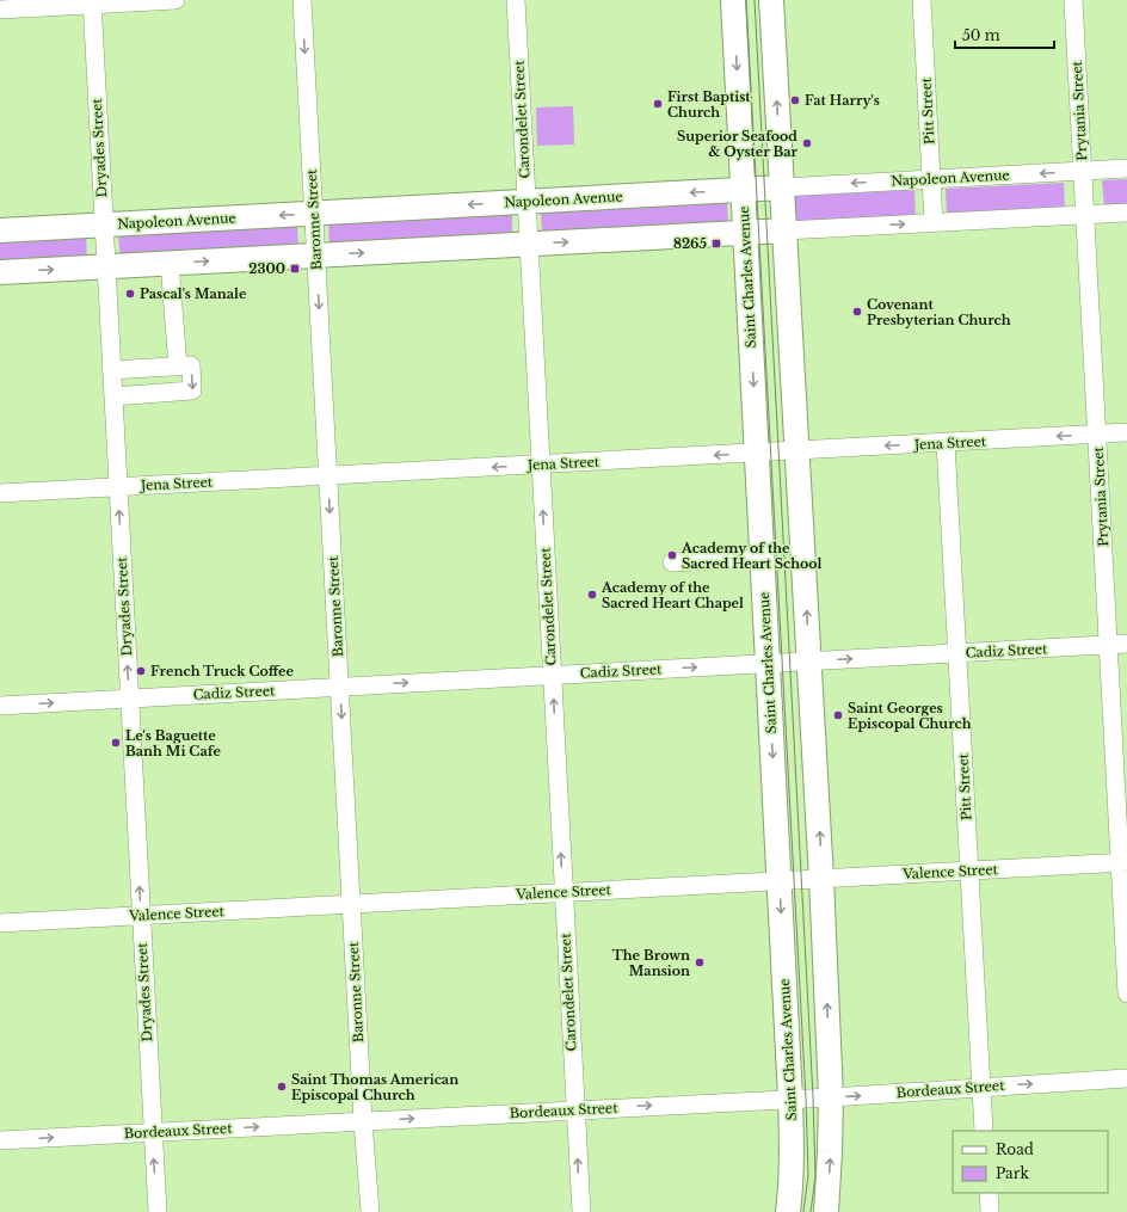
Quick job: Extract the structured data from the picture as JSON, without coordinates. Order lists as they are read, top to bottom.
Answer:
{
  "streets": {
    "main road": ["Napoleon Avenue", "Saint Charles Avenue"],
    "street": [
      "Pitt Street",
      "Prytania Street",
      "Carondelet Street",
      "Dryades Street",
      "Baronne Street",
      "Jena Street",
      "Cadiz Street",
      "Valence Street",
      "Bordeaux Street"
    ]
  },
  "crossings": [
    ["Pitt Street", "Napoleon Avenue"],
    ["Pitt Street", "Jena Street"],
    ["Pitt Street", "Cadiz Street"],
    ["Pitt Street", "Valence Street"],
    ["Pitt Street", "Bordeaux Street"],
    ["Prytania Street", "Napoleon Avenue"],
    ["Prytania Street", "Jena Street"],
    ["Prytania Street", "Cadiz Street"],
    ["Prytania Street", "Valence Street"],
    ["Carondelet Street", "Napoleon Avenue"],
    ["Carondelet Street", "Jena Street"],
    ["Carondelet Street", "Cadiz Street"],
    ["Carondelet Street", "Valence Street"],
    ["Carondelet Street", "Bordeaux Street"],
    ["Dryades Street", "Napoleon Avenue"],
    ["Dryades Street", "Jena Street"],
    ["Dryades Street", "Cadiz Street"],
    ["Dryades Street", "Valence Street"],
    ["Dryades Street", "Bordeaux Street"],
    ["Napoleon Avenue", "Baronne Street"],
    ["Napoleon Avenue", "Saint Charles Avenue"],
    ["Baronne Street", "Jena Street"],
    ["Baronne Street", "Cadiz Street"],
    ["Baronne Street", "Valence Street"],
    ["Baronne Street", "Bordeaux Street"],
    ["Saint Charles Avenue", "Jena Street"],
    ["Saint Charles Avenue", "Cadiz Street"],
    ["Saint Charles Avenue", "Valence Street"],
    ["Saint Charles Avenue", "Bordeaux Street"]
  ],
  "one_way": [
    "Carondelet Street",
    "Dryades Street",
    "Baronne Street",
    "Jena Street",
    "Cadiz Street",
    "Bordeaux Street"
  ],
  "places": {
    "other": [
      "Fat Harry's",
      "First Baptist Church",
      "Superior Seafood & Oyster Bar",
      "Pascal's Manale",
      "Covenant Presbyterian Church",
      "Academy of the Sacred Heart School",
      "Academy of the Sacred Heart Chapel",
      "French Truck Coffee",
      "Saint Georges Episcopal Church",
      "Le's Baguette Banh Mi Cafe",
      "The Brown Mansion",
      "Saint Thomas American Episcopal Church"
    ],
    "transit": ["8265", "2300"]
  },
  "legend": ["Road", "Park"],
  "scale_bar": "50 m"
}
